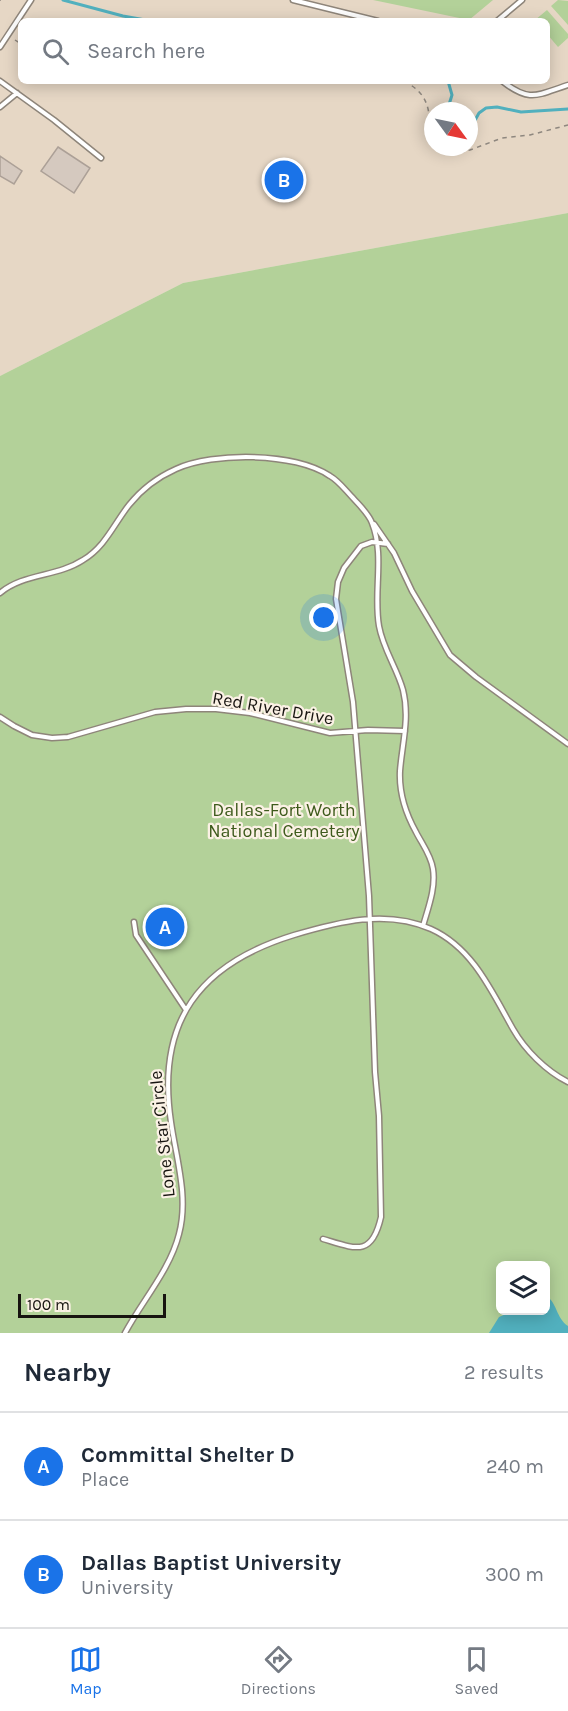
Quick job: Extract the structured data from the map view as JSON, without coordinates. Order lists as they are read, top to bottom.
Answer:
{
  "streets": {
    "lane": ["Red River Drive", "Lone Star Circle"]
  },
  "parks": ["Dallas-Fort Worth National Cemetery"],
  "scale_bar": "100 m",
  "north": "bottom right",
  "page": {
    "search": "Search here",
    "pins": ["B", "A"],
    "scale": "100 m",
    "heading": ["Nearby", "2 results"],
    "list": [
      {
        "mark": "A",
        "name": "Committal Shelter D",
        "note": "Place",
        "value": "240 m"
      },
      {
        "mark": "B",
        "name": "Dallas Baptist University",
        "note": "University",
        "value": "300 m"
      }
    ],
    "nav": ["Map", "Directions", "Saved"]
  }
}
